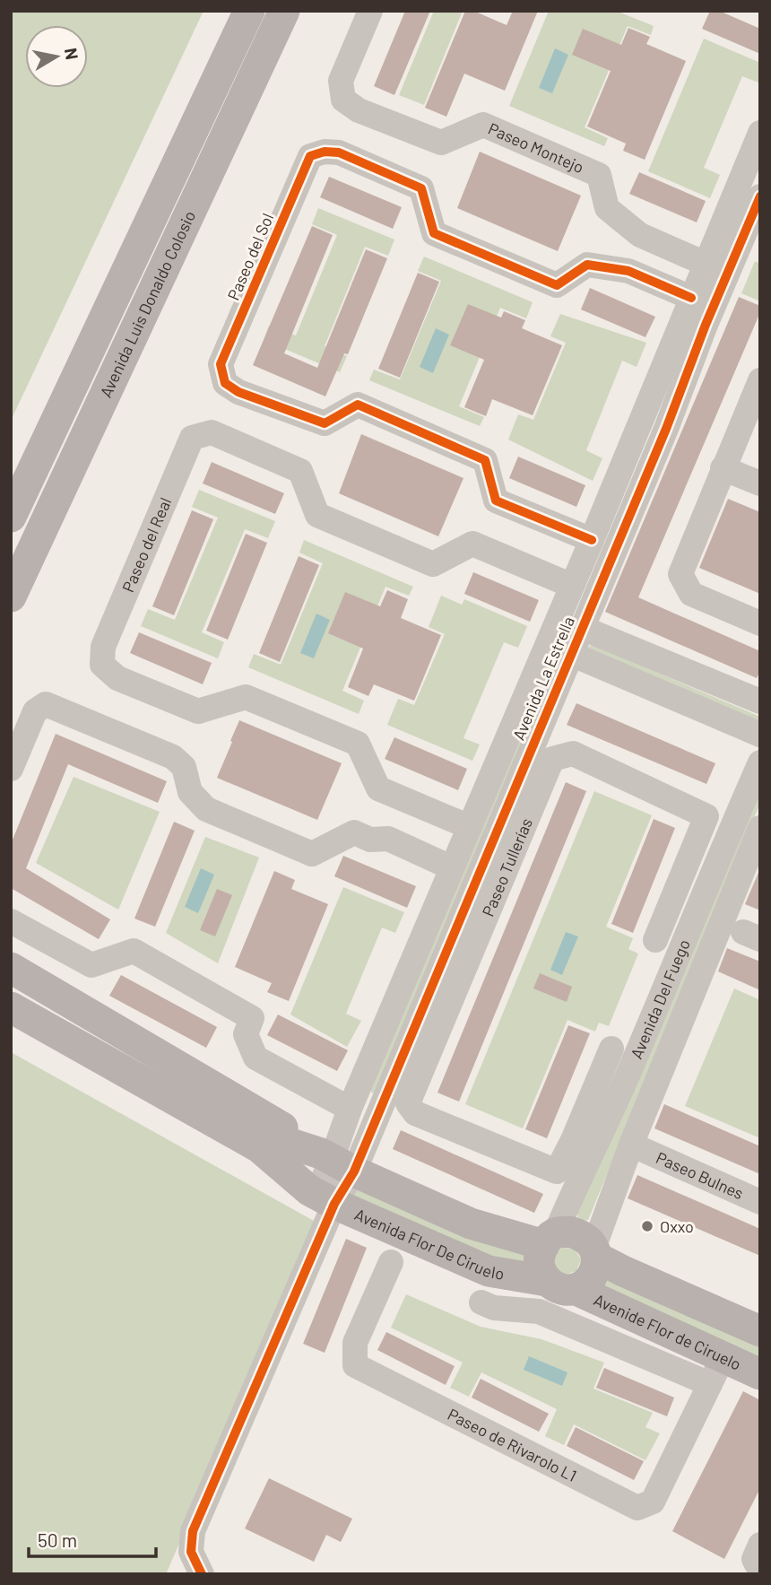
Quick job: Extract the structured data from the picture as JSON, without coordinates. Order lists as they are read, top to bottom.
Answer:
{
  "streets": {
    "main road": ["Avenida Luis Donaldo Colosio", "Avenida Flor De Ciruelo", "Avenide Flor de Ciruelo"],
    "street": [
      "Paseo Montejo",
      "Paseo del Sol",
      "Paseo del Real",
      "Avenida La Estrella",
      "Paseo Tullerías",
      "Avenida Del Fuego",
      "Paseo Bulnes",
      "Paseo de Rivarolo L1"
    ]
  },
  "crossings": [
    ["Paseo Montejo", "Avenida La Estrella"],
    ["Paseo del Sol", "Avenida La Estrella"],
    ["Paseo del Real", "Avenida La Estrella"],
    ["Avenida La Estrella", "Avenida Flor De Ciruelo"],
    ["Paseo Tullerías", "Avenida Del Fuego"],
    ["Avenida Del Fuego", "Paseo Bulnes"],
    ["Avenida Del Fuego", "Avenida Flor De Ciruelo"],
    ["Avenida Del Fuego", "Avenide Flor de Ciruelo"],
    ["Avenida Flor De Ciruelo", "Avenide Flor de Ciruelo"],
    ["Avenide Flor de Ciruelo", "Paseo de Rivarolo L1"]
  ],
  "places": ["Oxxo"],
  "scale_bar": "50 m",
  "north": "right"
}
